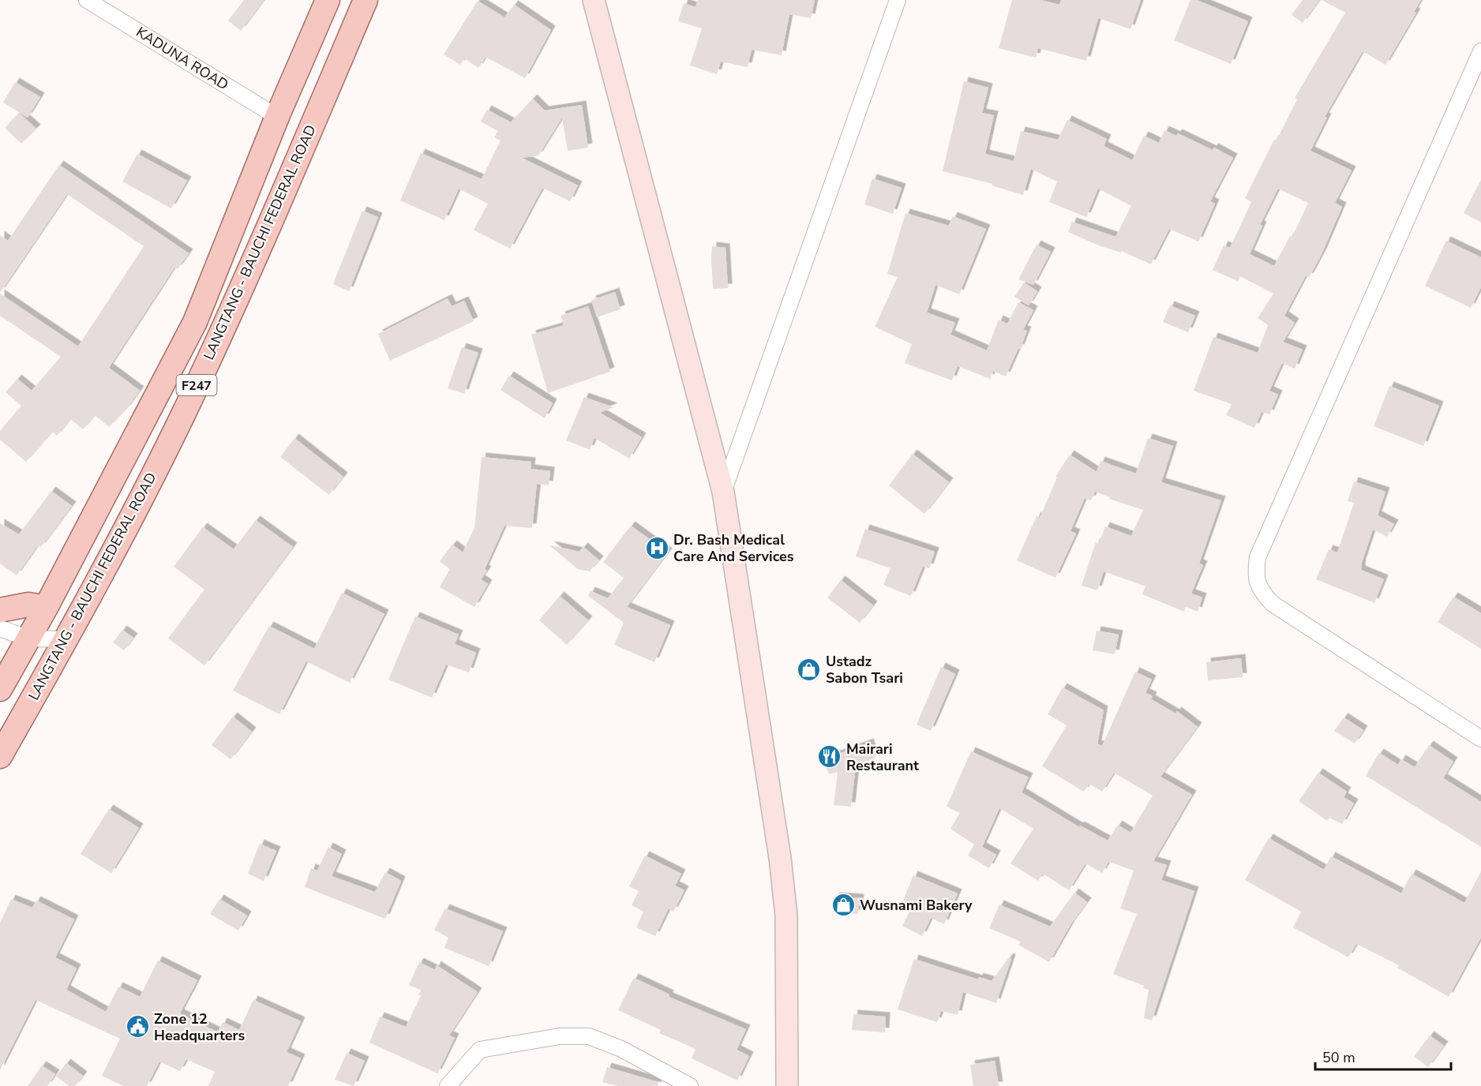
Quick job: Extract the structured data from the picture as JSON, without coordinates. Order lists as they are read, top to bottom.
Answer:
{
  "streets": {
    "main road": ["LANGTANG - BAUCHI FEDERAL ROAD", "F247"],
    "street": ["KADUNA ROAD"]
  },
  "crossings": [
    ["KADUNA ROAD", "LANGTANG - BAUCHI FEDERAL ROAD"]
  ],
  "places": {
    "hospital": ["Dr. Bash Medical Care And Services"],
    "shop": ["Ustadz Sabon Tsari", "Wusnami Bakery"],
    "restaurant": ["Mairari Restaurant"],
    "public building": ["Zone 12 Headquarters"]
  },
  "scale_bar": "50 m"
}
